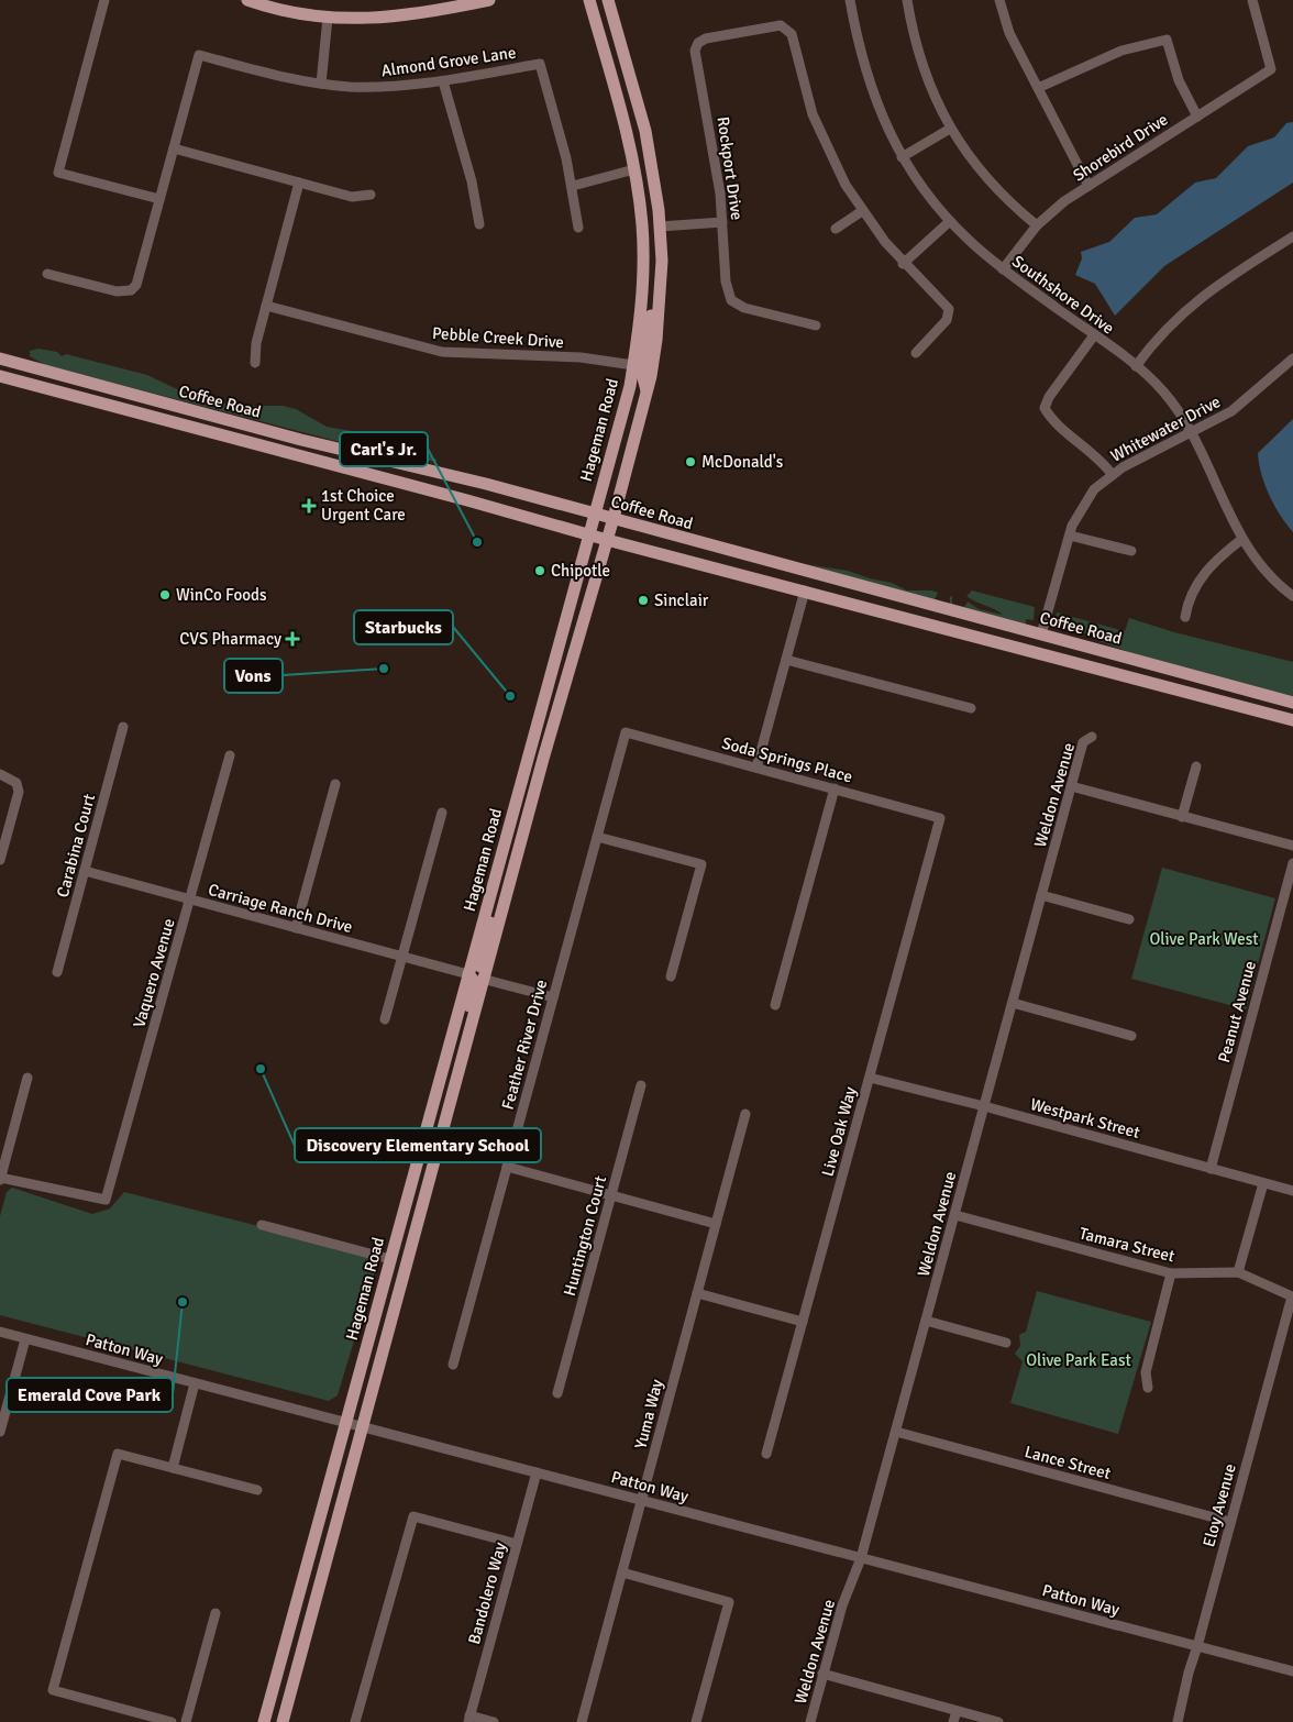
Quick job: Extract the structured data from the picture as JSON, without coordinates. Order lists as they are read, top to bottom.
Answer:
{
  "streets": {
    "main road": ["Coffee Road", "Hageman Road"],
    "street": [
      "Almond Grove Lane",
      "Shorebird Drive",
      "Rockport Drive",
      "Southshore Drive",
      "Pebble Creek Drive",
      "Whitewater Drive",
      "Soda Springs Place",
      "Weldon Avenue",
      "Carabina Court",
      "Carriage Ranch Drive",
      "Vaquero Avenue",
      "Peanut Avenue",
      "Feather River Drive",
      "Westpark Street",
      "Live Oak Way",
      "Huntington Court",
      "Tamara Street",
      "Patton Way",
      "Yuma Way",
      "Lance Street",
      "Eloy Avenue",
      "Bandolero Way"
    ]
  },
  "crossings": [
    ["Shorebird Drive", "Southshore Drive"],
    ["Southshore Drive", "Whitewater Drive"],
    ["Pebble Creek Drive", "Hageman Road"],
    ["Coffee Road", "Whitewater Drive"],
    ["Coffee Road", "Hageman Road"],
    ["Hageman Road", "Carriage Ranch Drive"],
    ["Hageman Road", "Patton Way"],
    ["Soda Springs Place", "Feather River Drive"],
    ["Soda Springs Place", "Live Oak Way"],
    ["Weldon Avenue", "Westpark Street"],
    ["Weldon Avenue", "Tamara Street"],
    ["Weldon Avenue", "Patton Way"],
    ["Weldon Avenue", "Lance Street"],
    ["Carabina Court", "Carriage Ranch Drive"],
    ["Carriage Ranch Drive", "Vaquero Avenue"],
    ["Peanut Avenue", "Westpark Street"],
    ["Westpark Street", "Live Oak Way"],
    ["Tamara Street", "Eloy Avenue"],
    ["Patton Way", "Yuma Way"],
    ["Patton Way", "Eloy Avenue"],
    ["Patton Way", "Bandolero Way"],
    ["Lance Street", "Eloy Avenue"]
  ],
  "parks": ["Olive Park West", "Olive Park East"],
  "places": {
    "other": [
      "McDonald's",
      "Carl's Jr.",
      "Chipotle",
      "WinCo Foods",
      "Sinclair",
      "Vons",
      "Starbucks",
      "Discovery Elementary School",
      "Emerald Cove Park"
    ],
    "health": ["1st Choice Urgent Care", "CVS Pharmacy"]
  }
}
